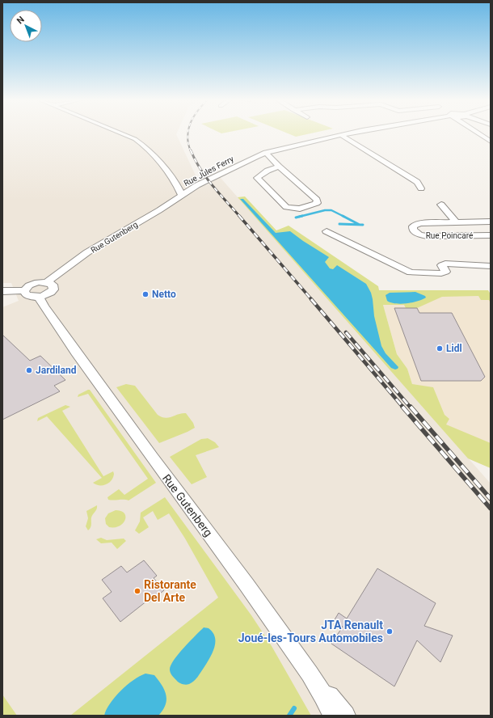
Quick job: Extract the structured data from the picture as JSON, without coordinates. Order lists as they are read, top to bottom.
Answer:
{
  "streets": {
    "street": ["Rue Jules Ferry", "Rue Poincaré", "Rue Gutenberg"]
  },
  "crossings": [
    ["Rue Jules Ferry", "Rue Gutenberg"]
  ],
  "places": [
    "Netto",
    "Lidl",
    "Jardiland",
    "Ristorante Del Arte",
    "JTA Renault Joué-les-Tours Automobiles"
  ],
  "north": "top left"
}
